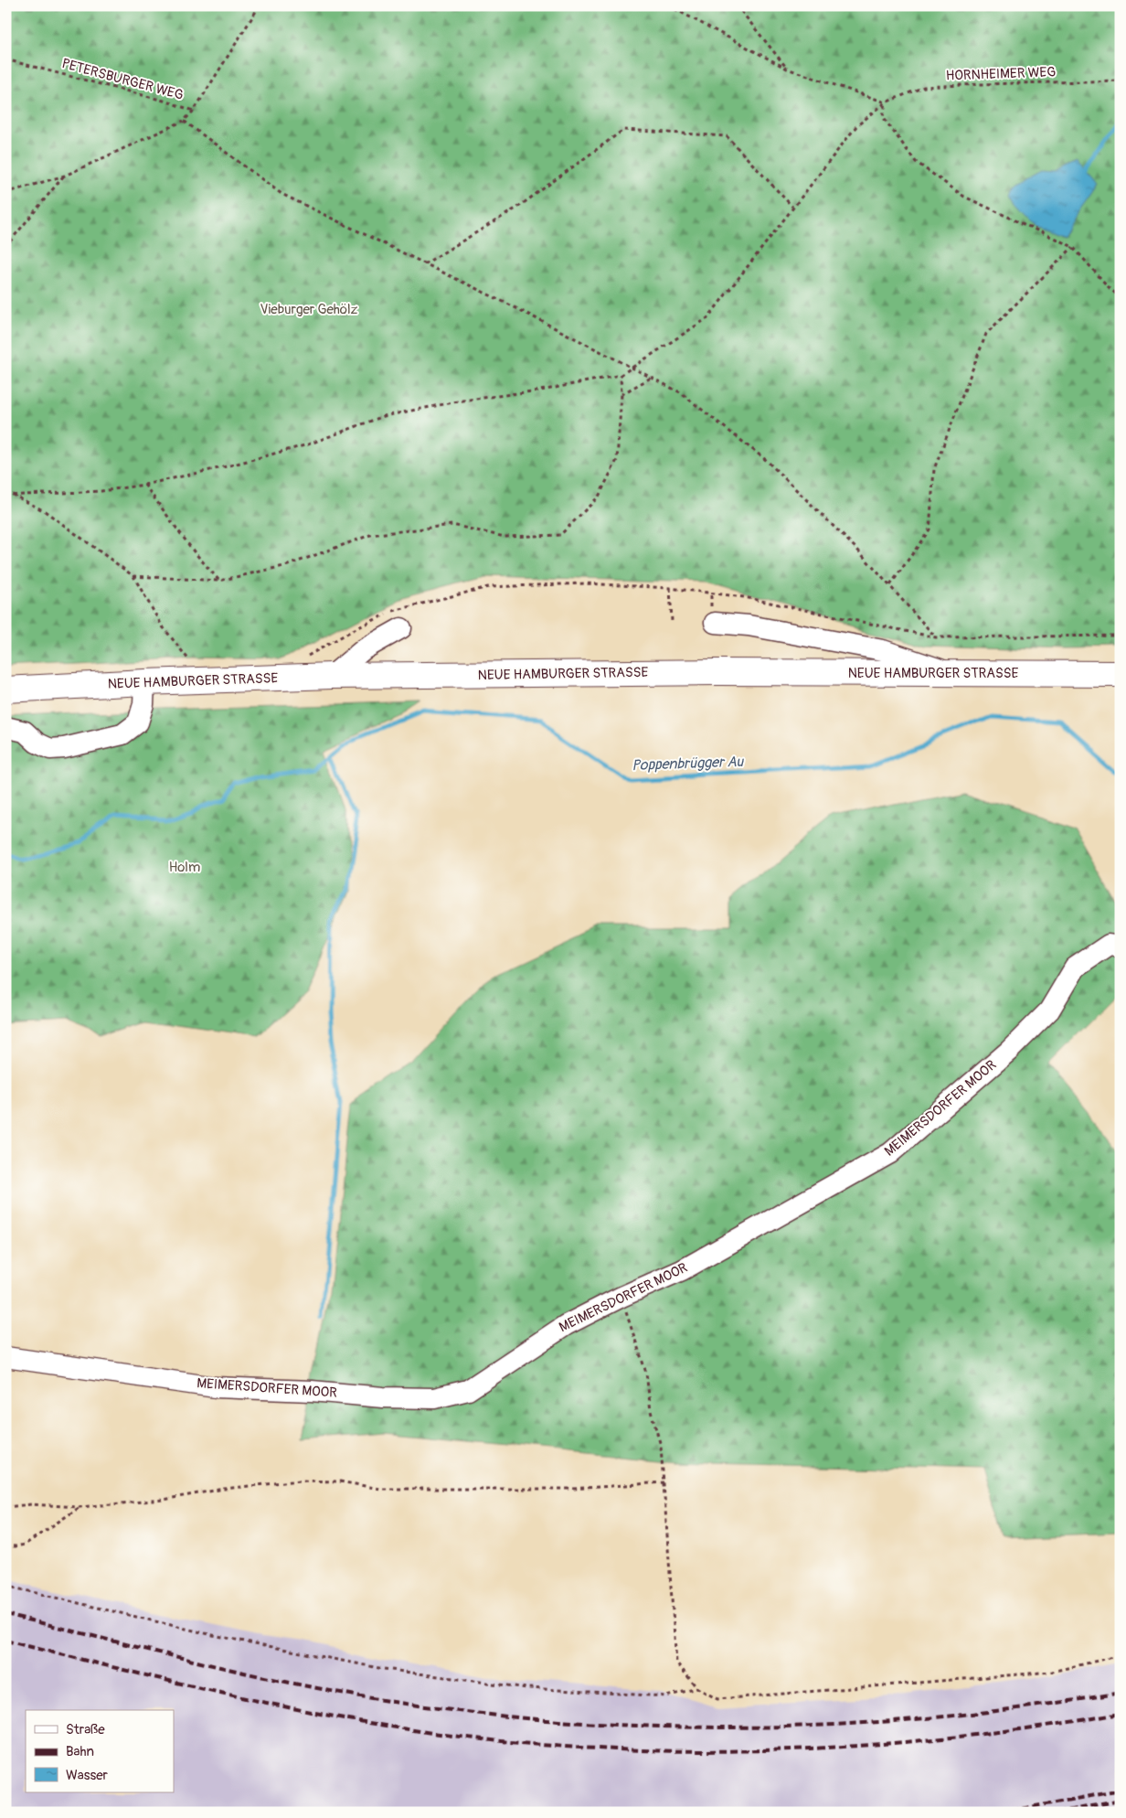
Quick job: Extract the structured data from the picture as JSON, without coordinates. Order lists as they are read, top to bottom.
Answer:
{
  "streets": {
    "main road": ["NEUE HAMBURGER STRASSE"],
    "street": ["MEIMERSDORFER MOOR"],
    "path": ["HORNHEIMER WEG", "PETERSBURGER WEG"]
  },
  "water": ["Poppenbrügger Au"],
  "parks": ["Vieburger Gehölz", "Holm"],
  "legend": ["Straße", "Bahn", "Wasser"]
}
